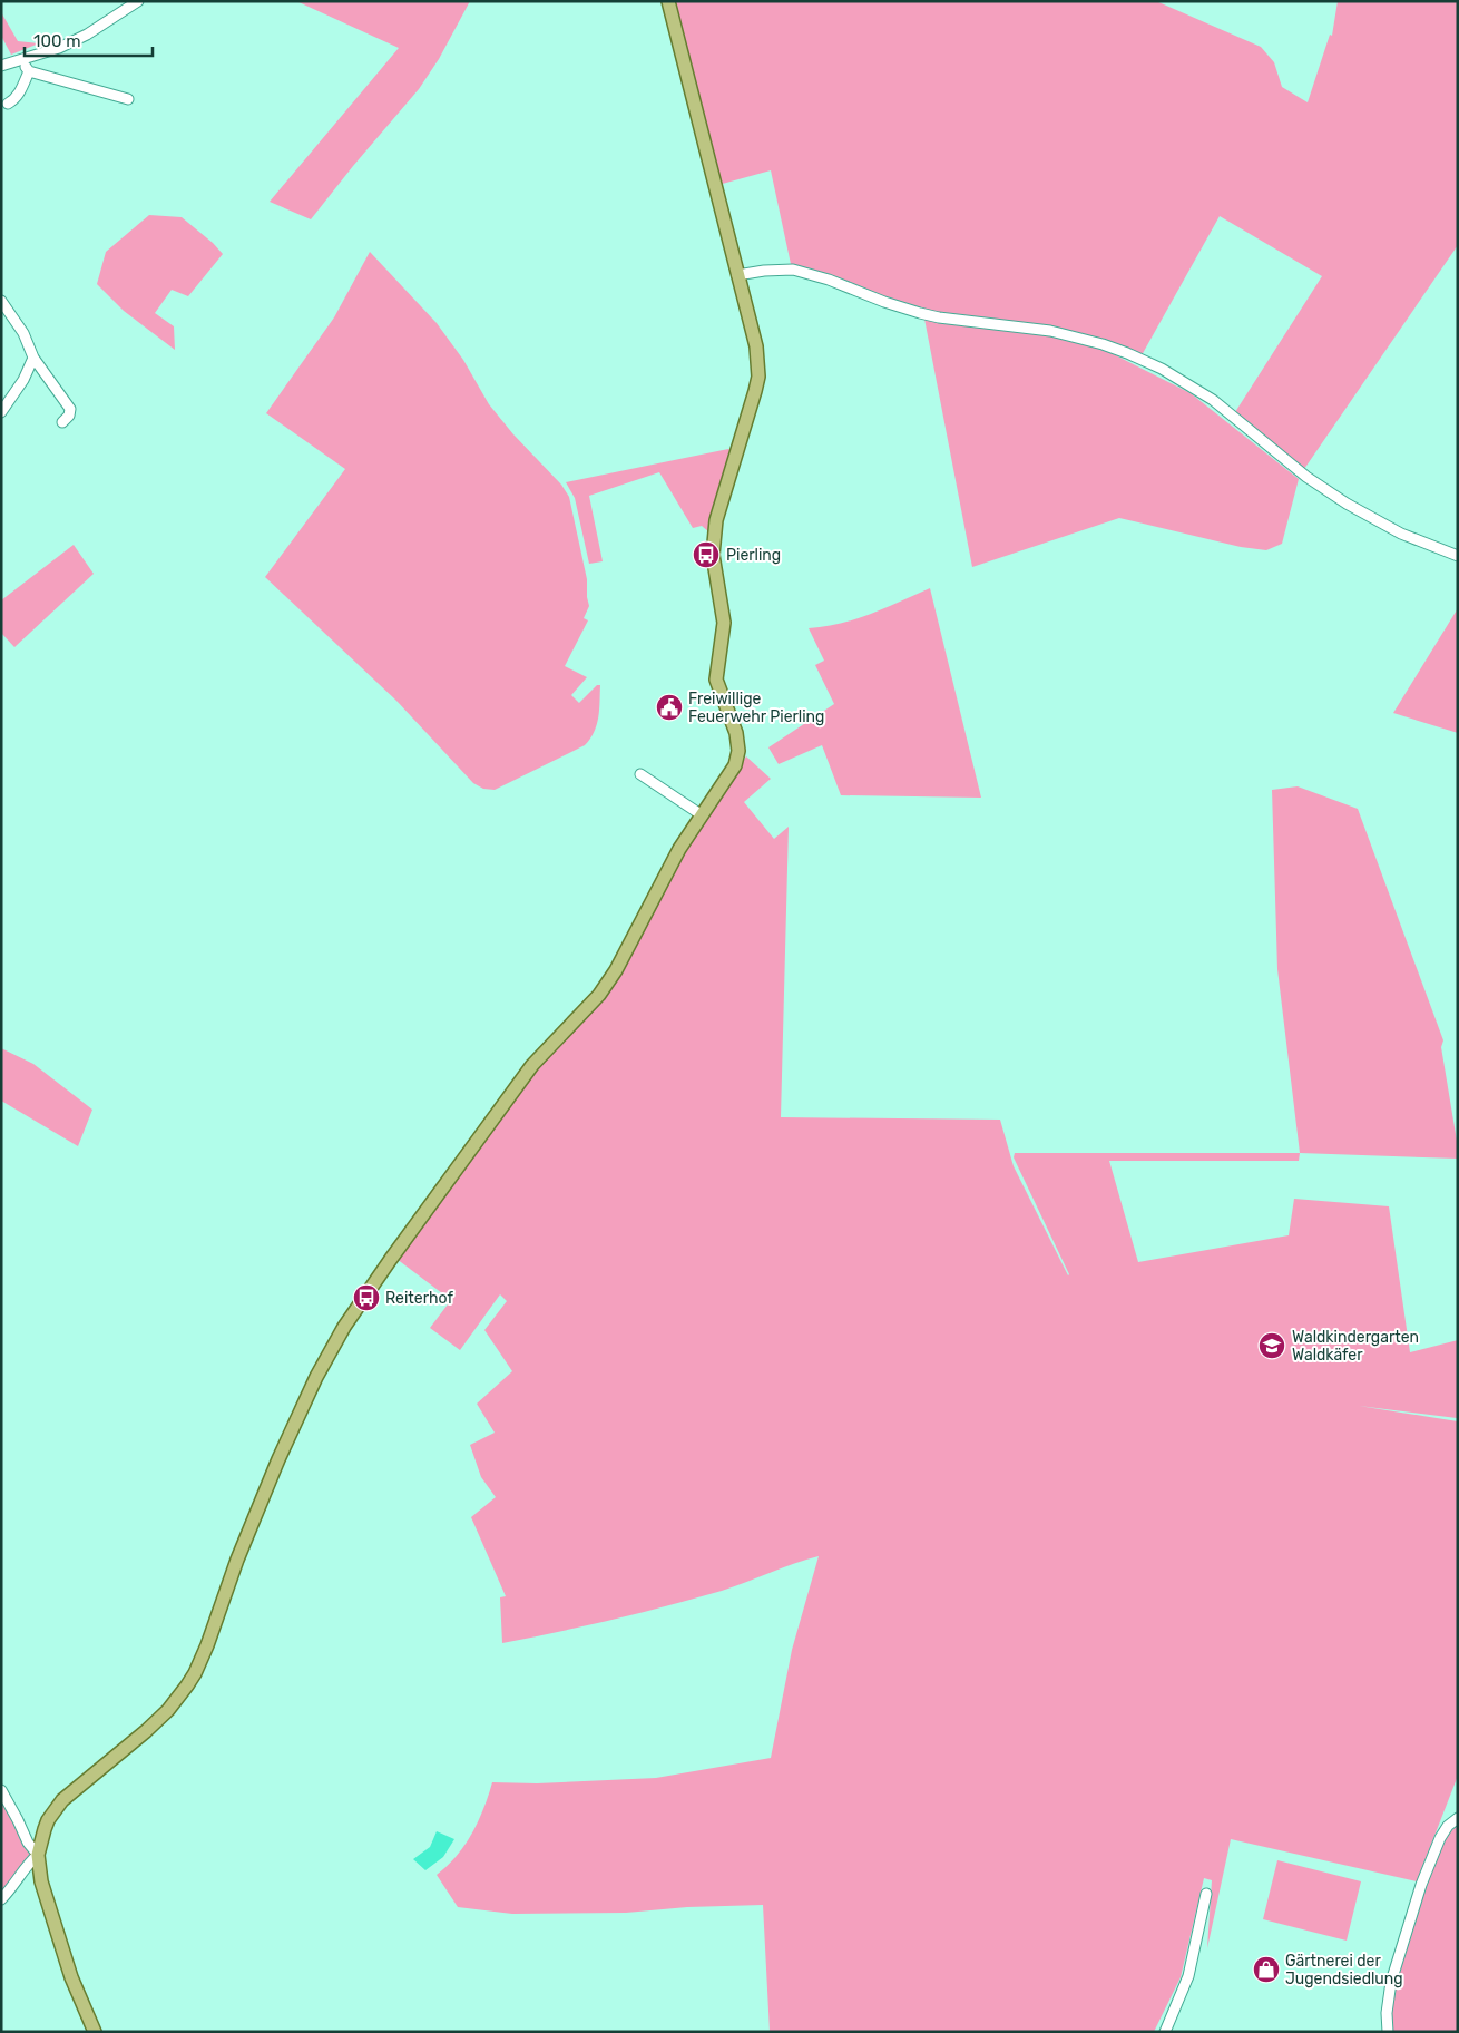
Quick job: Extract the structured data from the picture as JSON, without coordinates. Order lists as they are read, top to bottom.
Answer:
{
  "places": {
    "bus stop": ["Pierling", "Reiterhof"],
    "public building": ["Freiwillige Feuerwehr Pierling"],
    "school or university": ["Waldkindergarten Waldkäfer"],
    "shop": ["Gärtnerei der Jugendsiedlung"]
  },
  "scale_bar": "100 m"
}
